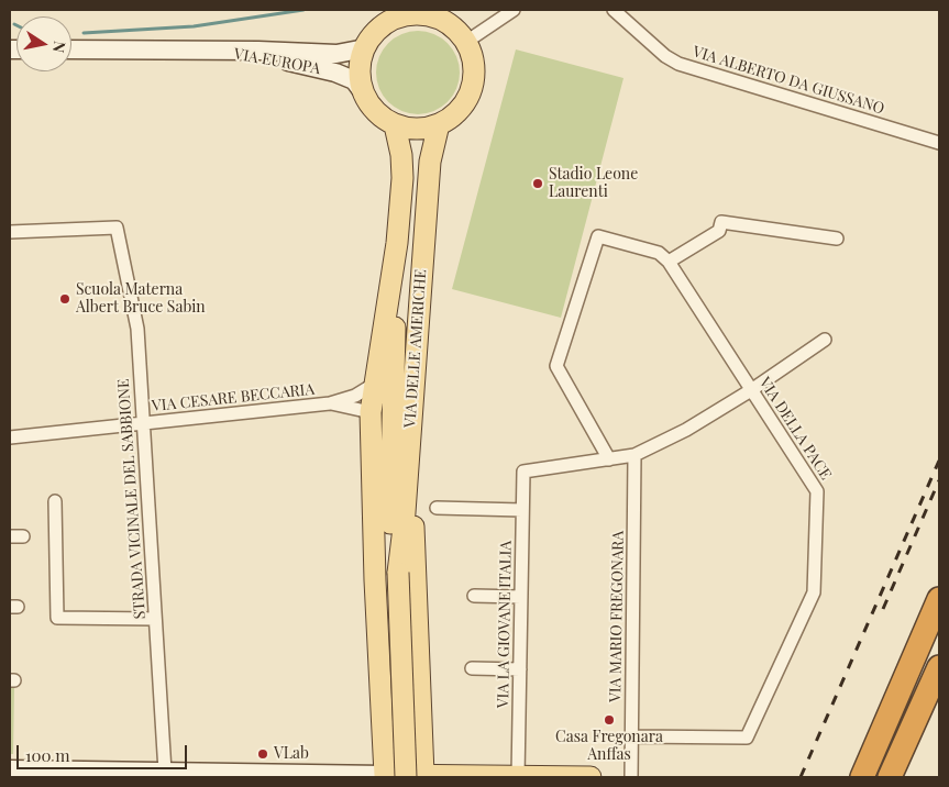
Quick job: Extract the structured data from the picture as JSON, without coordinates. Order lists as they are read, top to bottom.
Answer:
{
  "streets": {
    "main road": ["VIA EUROPA", "VIA DELLE AMERICHE"],
    "street": [
      "VIA ALBERTO DA GIUSSANO",
      "VIA CESARE BECCARIA",
      "VIA DELLA PACE",
      "STRADA VICINALE DEL SABBIONE",
      "VIA MARIO FREGONARA",
      "VIA LA GIOVANE ITALIA"
    ]
  },
  "crossings": [
    ["VIA EUROPA", "VIA DELLE AMERICHE"],
    ["VIA CESARE BECCARIA", "STRADA VICINALE DEL SABBIONE"],
    ["VIA DELLA PACE", "VIA MARIO FREGONARA"],
    ["VIA DELLA PACE", "VIA LA GIOVANE ITALIA"]
  ],
  "places": [
    "Stadio Leone Laurenti",
    "Scuola Materna Albert Bruce Sabin",
    "Casa Fregonara Anffas",
    "VLab"
  ],
  "scale_bar": "100 m",
  "north": "right"
}
